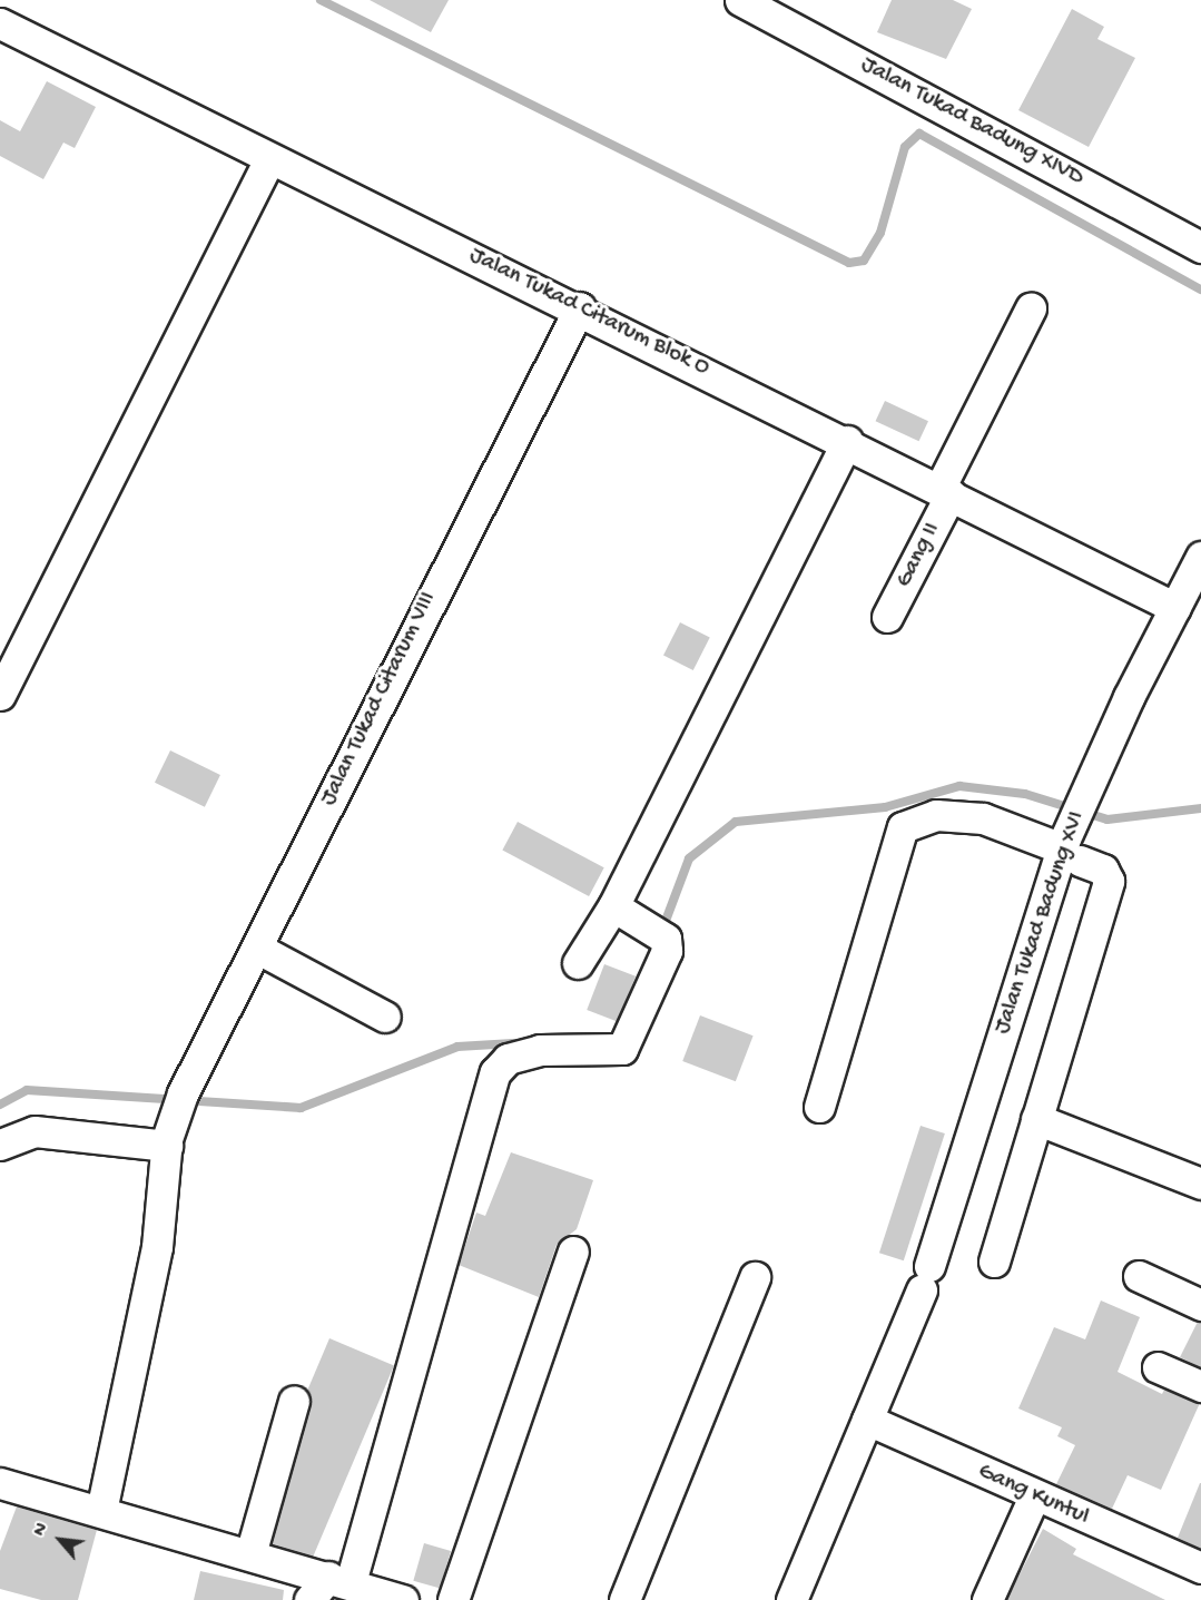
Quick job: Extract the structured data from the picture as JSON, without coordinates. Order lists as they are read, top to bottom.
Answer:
{
  "streets": {
    "street": [
      "Jalan Tukad Badung XIVD",
      "Jalan Tukad Citarum Blok O",
      "Gang II",
      "Jalan Tukad Citarum VIII",
      "Jalan Tukad Badung XVI",
      "Gang Kuntul"
    ]
  },
  "crossings": [
    ["Jalan Tukad Citarum Blok O", "Gang II"],
    ["Jalan Tukad Citarum Blok O", "Jalan Tukad Citarum VIII"],
    ["Jalan Tukad Citarum Blok O", "Jalan Tukad Badung XVI"],
    ["Jalan Tukad Badung XVI", "Gang Kuntul"]
  ],
  "north": "top left"
}
